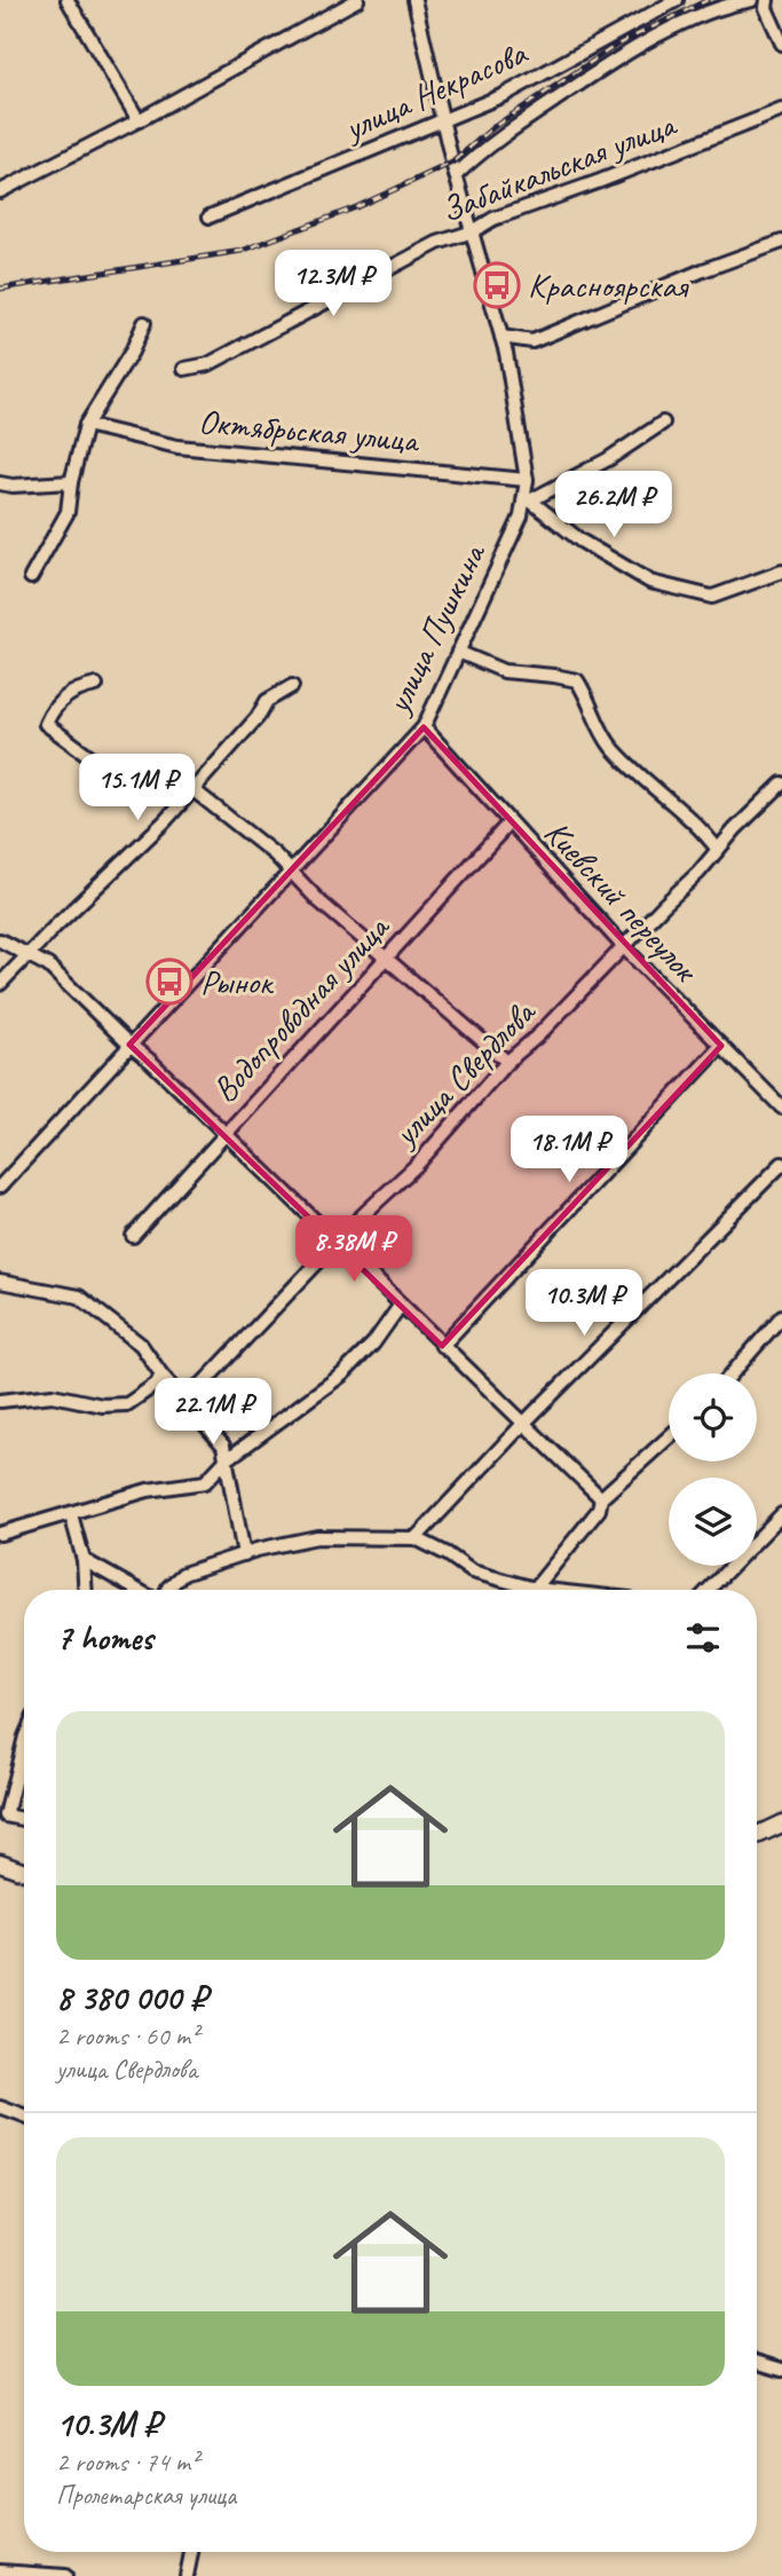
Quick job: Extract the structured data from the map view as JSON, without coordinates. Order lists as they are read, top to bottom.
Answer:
{
  "streets": {
    "street": [
      "улица Некрасова",
      "Забайкальская улица",
      "Октябрьская улица",
      "улица Пушкина",
      "Киевский переулок",
      "Водопроводная улица",
      "улица Свердлова"
    ]
  },
  "crossings": [
    ["улица Некрасова", "улица Пушкина"],
    ["Забайкальская улица", "улица Пушкина"],
    ["Октябрьская улица", "улица Пушкина"],
    ["улица Пушкина", "Киевский переулок"],
    ["Киевский переулок", "Водопроводная улица"],
    ["Киевский переулок", "улица Свердлова"]
  ],
  "places": {
    "bus stop": ["Красноярская", "Рынок"]
  },
  "page": {
    "price": [
      "12.3M ₽",
      "26.2M ₽",
      "15.1M ₽",
      "18.1M ₽",
      "8.38M ₽",
      "10.3M ₽",
      "22.1M ₽"
    ],
    "heading": "7 homes",
    "list": [
      {
        "name": "8 380 000 ₽",
        "note": "2 rooms · 60 m² · улица Свердлова"
      },
      {
        "name": "10.3M ₽",
        "note": "2 rooms · 74 m² · Пролетарская улица"
      }
    ]
  }
}
